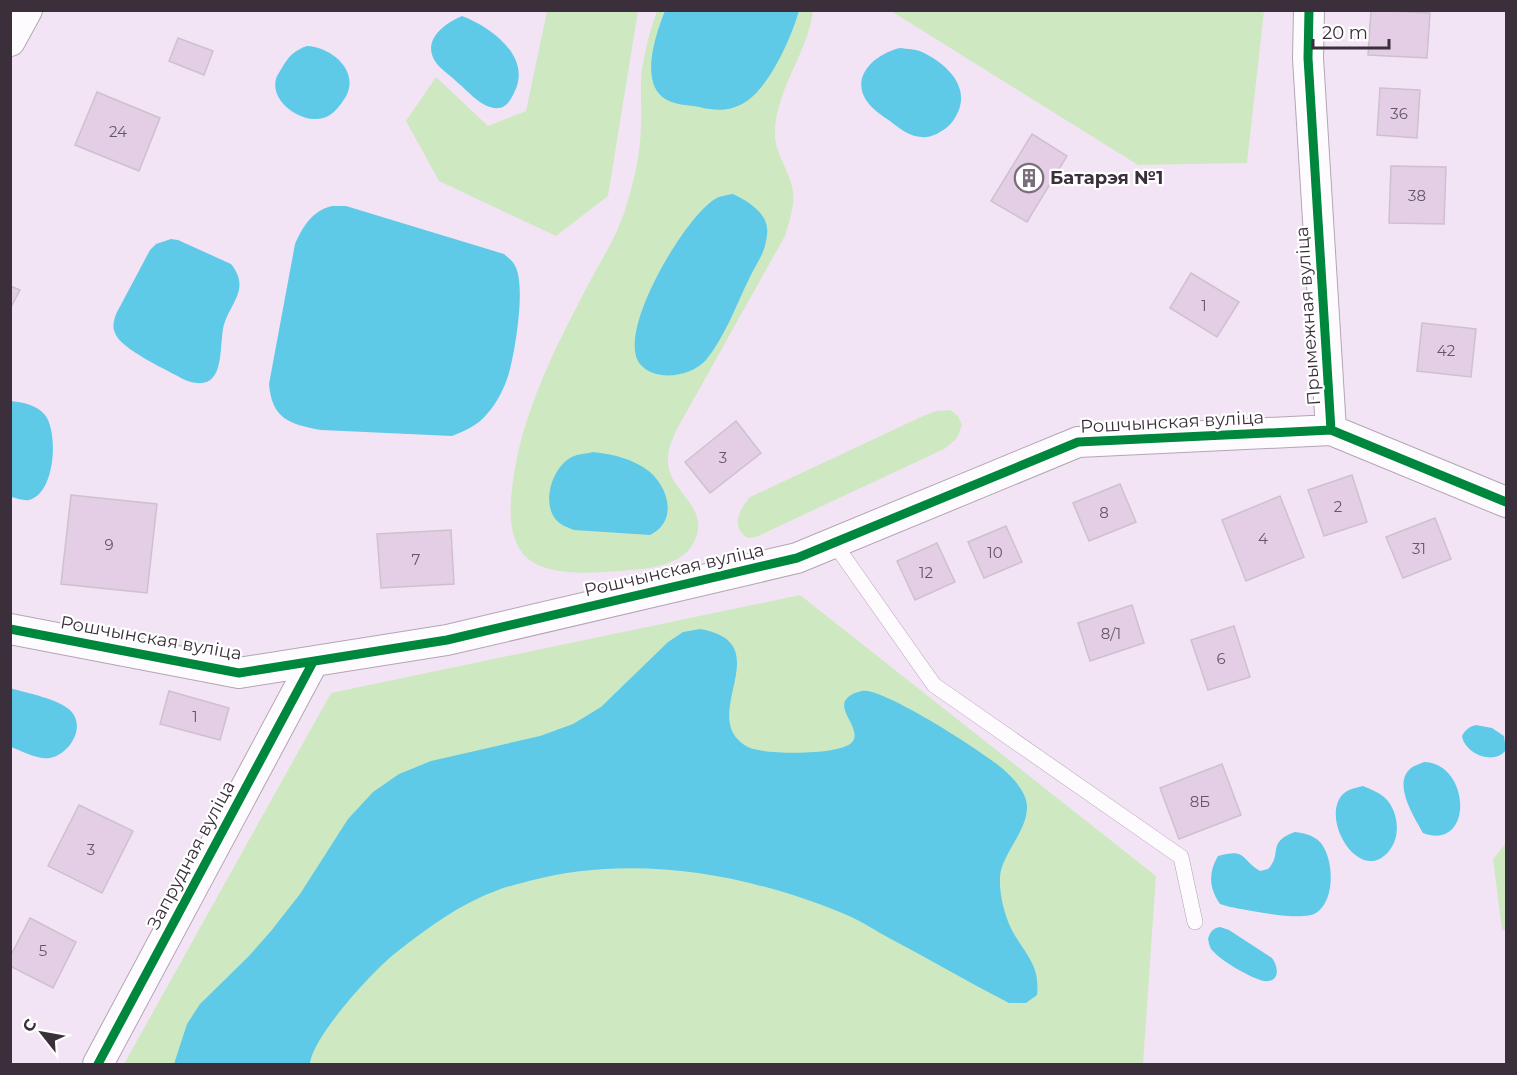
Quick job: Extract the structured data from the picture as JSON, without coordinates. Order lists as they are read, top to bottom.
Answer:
{
  "streets": {
    "street": ["Прымежная вуліца", "Рошчынская вуліца", "Запрудная вуліца"]
  },
  "crossings": [
    ["Прымежная вуліца", "Рошчынская вуліца"],
    ["Рошчынская вуліца", "Запрудная вуліца"]
  ],
  "places": {
    "building": ["Батарэя №1"]
  },
  "house_numbers": [
    "36",
    "24",
    "38",
    "1",
    "42",
    "3",
    "2",
    "8",
    "4",
    "9",
    "31",
    "10",
    "7",
    "12",
    "8/1",
    "6",
    "1",
    "8Б",
    "3",
    "5"
  ],
  "scale_bar": "20 m",
  "north": "top left"
}
